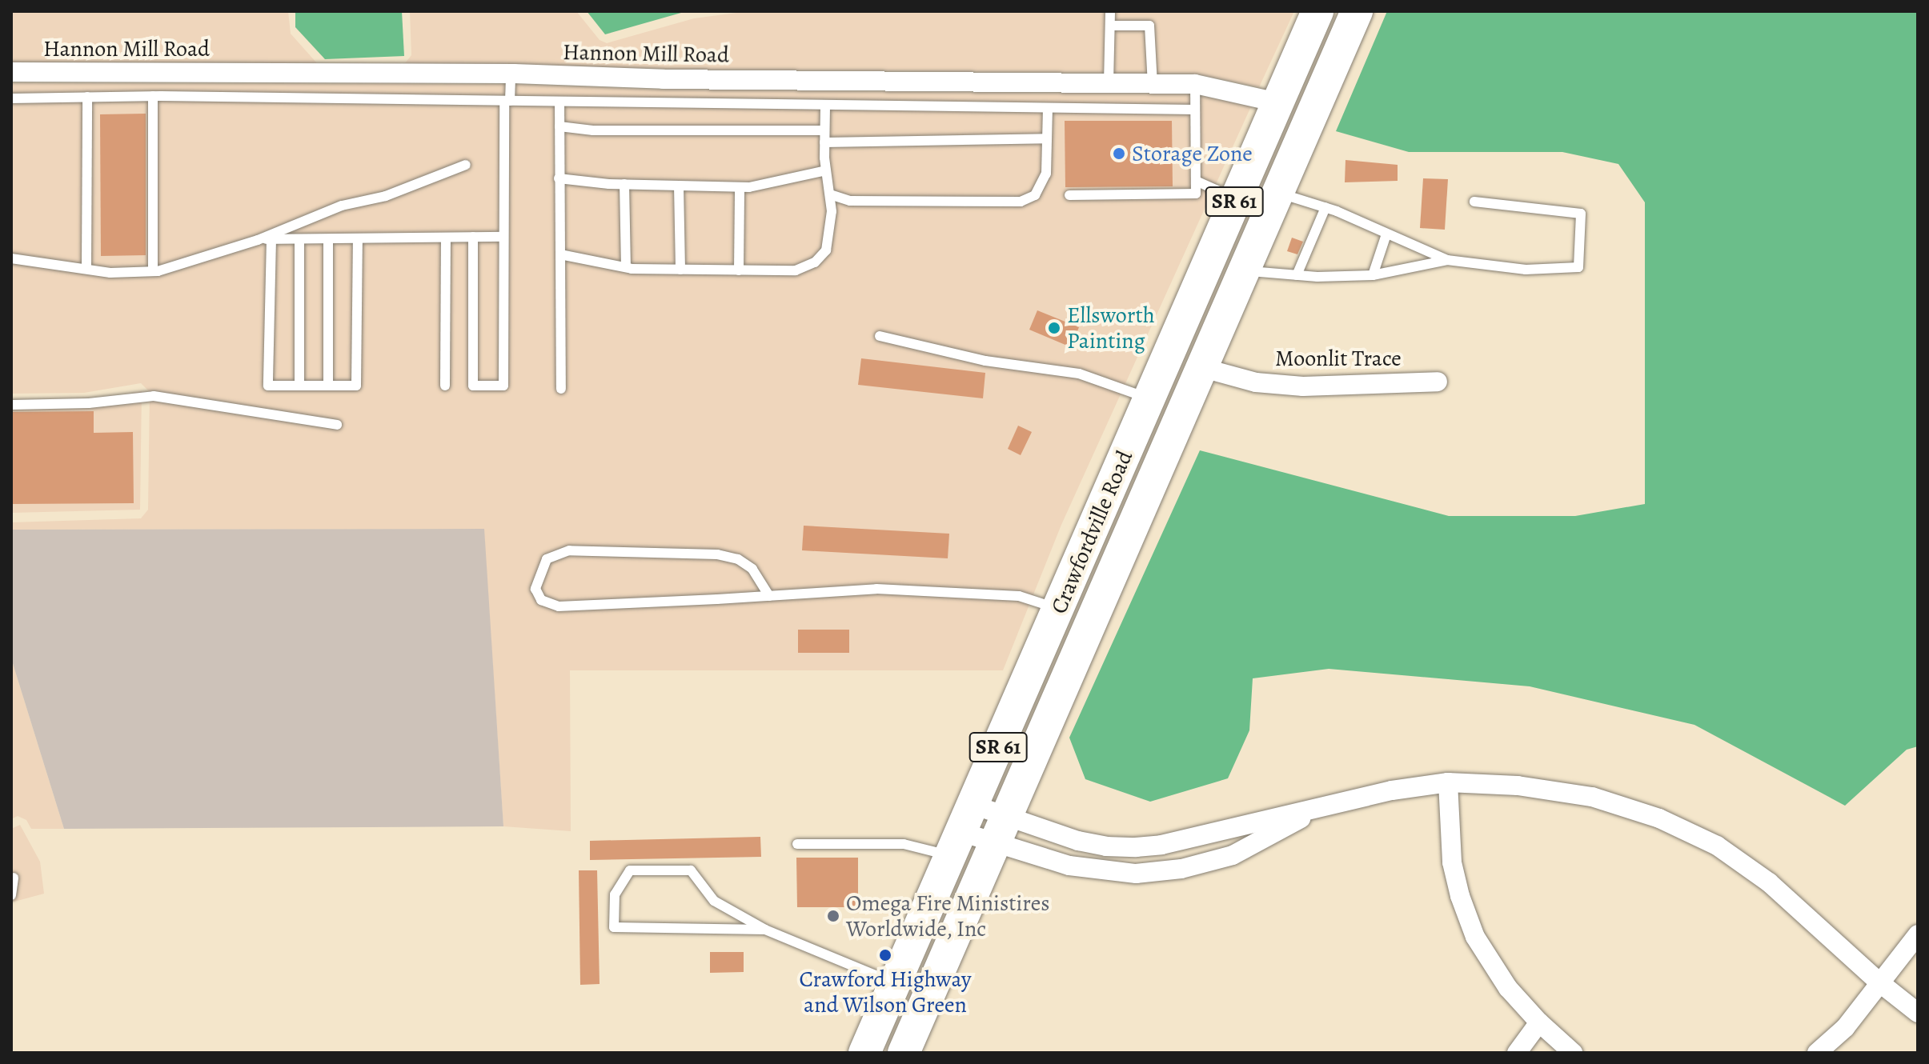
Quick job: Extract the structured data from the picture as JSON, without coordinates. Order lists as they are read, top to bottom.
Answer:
{
  "streets": {
    "main road": ["SR 61", "Crawfordville Road"],
    "street": ["Hannon Mill Road", "Moonlit Trace"]
  },
  "crossings": [
    ["Hannon Mill Road", "Crawfordville Road"],
    ["Moonlit Trace", "Crawfordville Road"]
  ],
  "places": [
    "Storage Zone",
    "Ellsworth Painting",
    "Omega Fire Ministires Worldwide, Inc",
    "Crawford Highway and Wilson Green"
  ]
}
